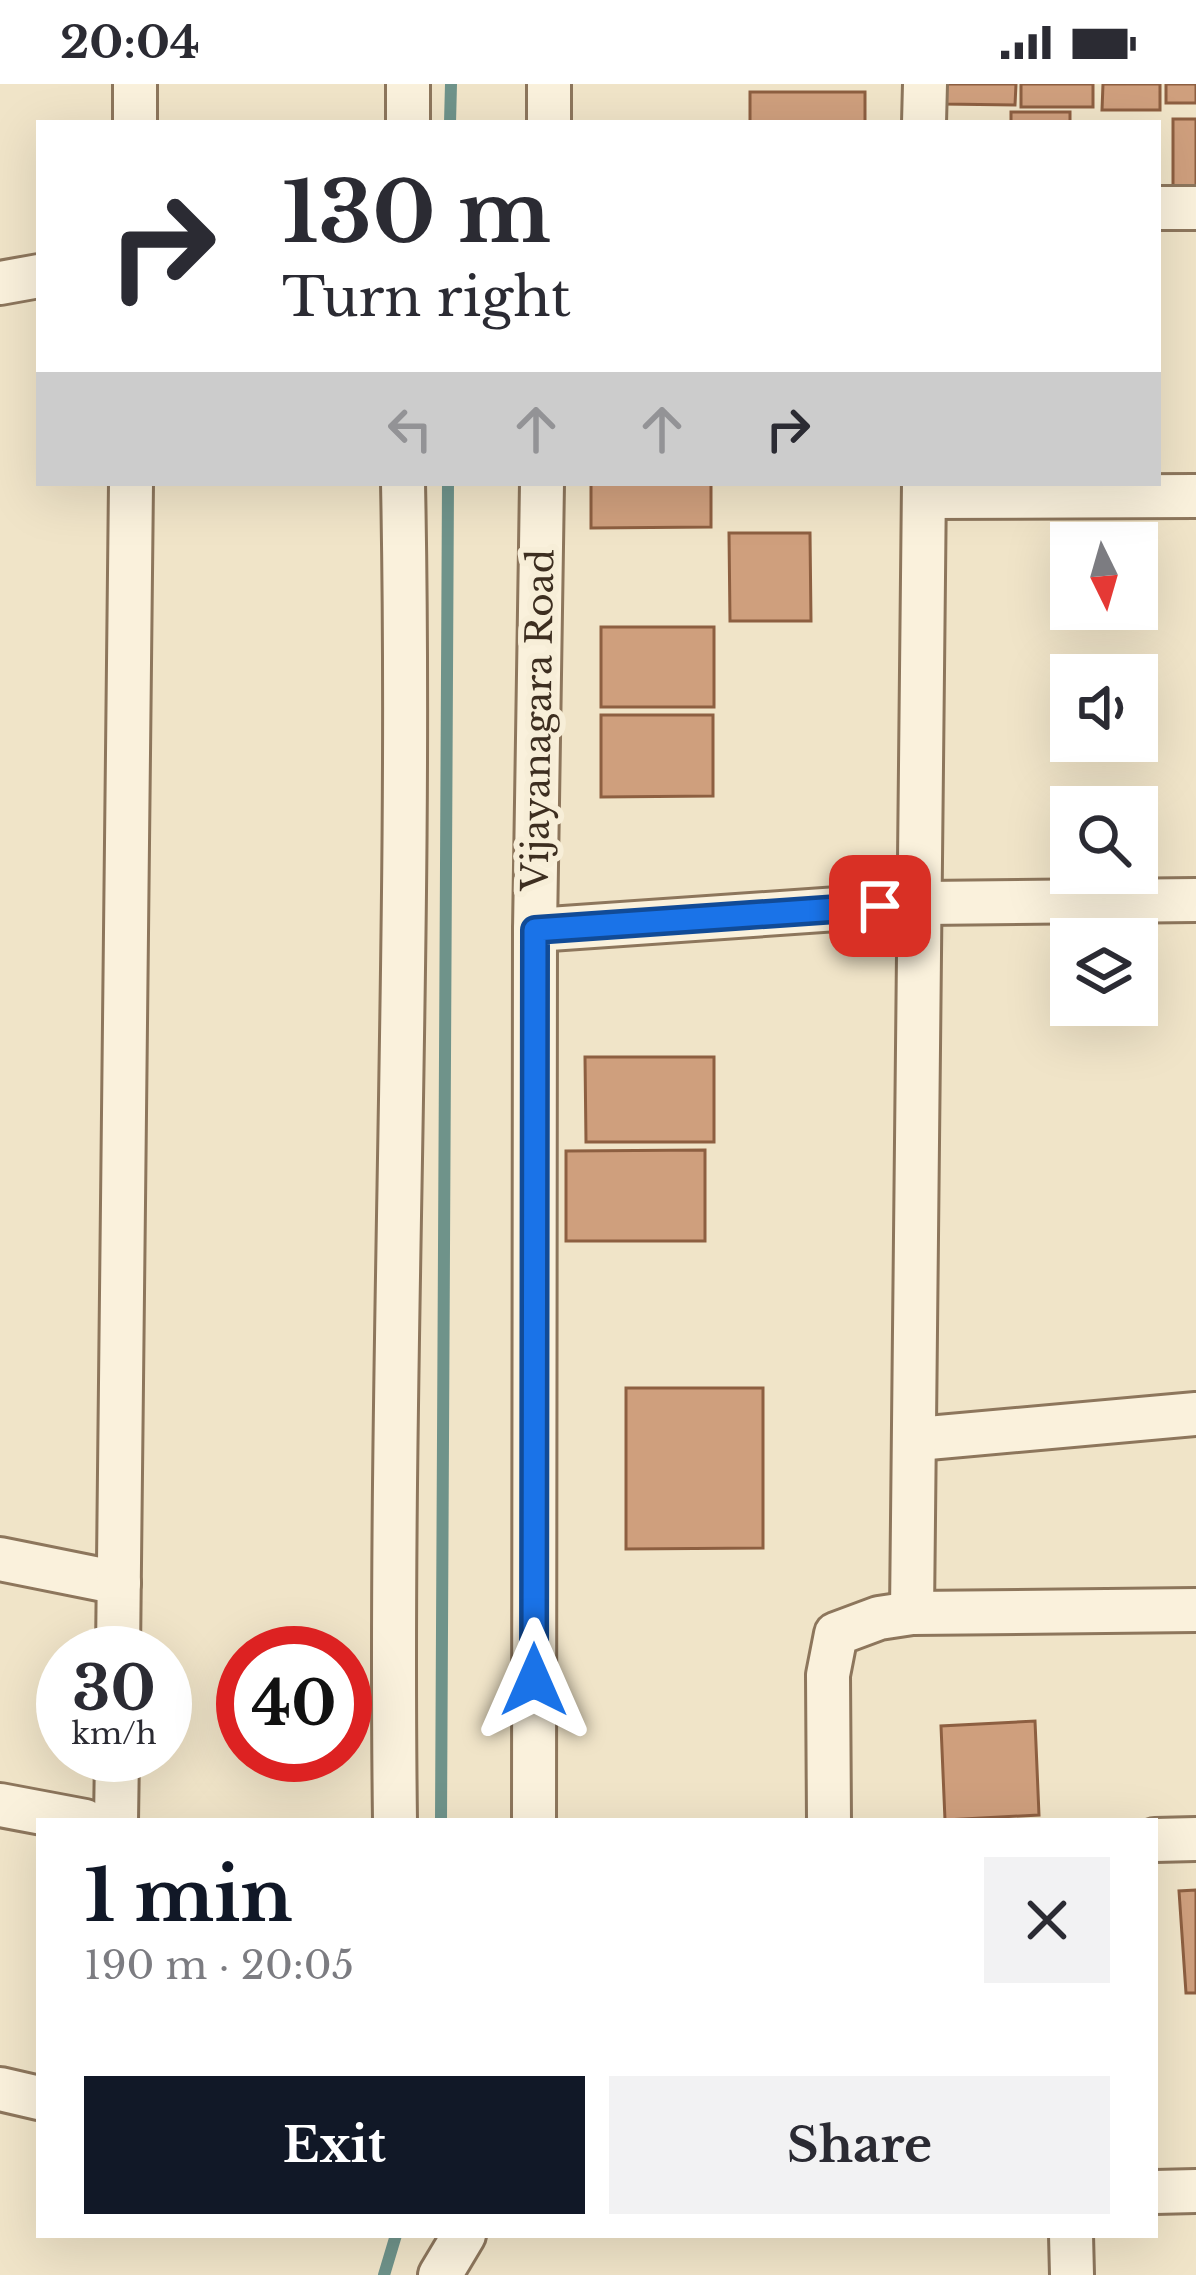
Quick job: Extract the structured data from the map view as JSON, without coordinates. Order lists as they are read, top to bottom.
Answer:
{
  "streets": {
    "street": ["Vijayanagara Road"]
  },
  "north": "bottom",
  "page": {
    "status": "20:04",
    "turn": ["130 m", "Turn right"],
    "speed": "30 km/h",
    "limit": "40",
    "heading": ["1 min", "190 m · 20:05"],
    "buttons": ["Exit", "Share"]
  }
}
